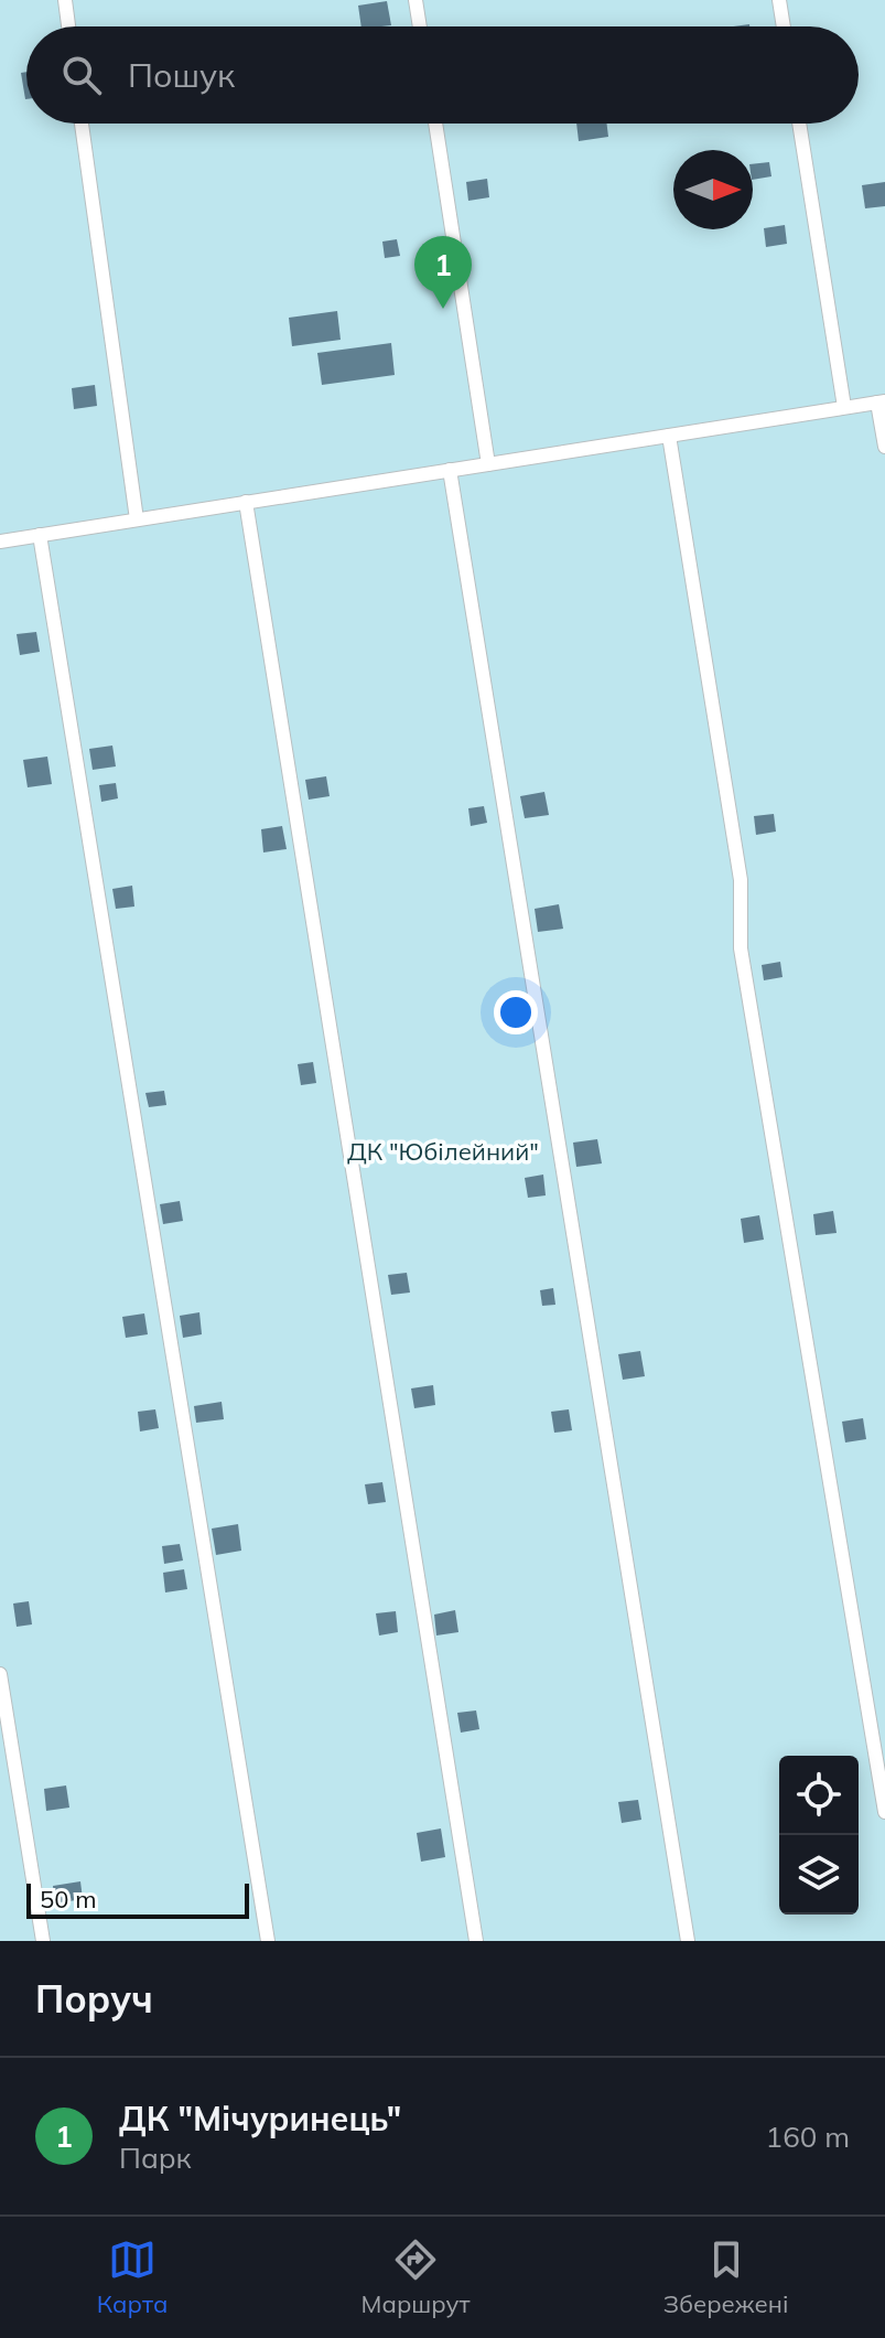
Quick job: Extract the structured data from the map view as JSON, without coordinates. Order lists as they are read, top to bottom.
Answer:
{
  "parks": ["ДК \"Юбілейний\""],
  "scale_bar": "50 m",
  "north": "right",
  "page": {
    "search": "Пошук",
    "pins": "1",
    "scale": "50 m",
    "heading": "Поруч",
    "list": [
      {
        "mark": "1",
        "name": "ДК \"Мічуринець\"",
        "note": "Парк",
        "value": "160 m"
      }
    ],
    "nav": ["Карта", "Маршрут", "Збережені"]
  }
}
